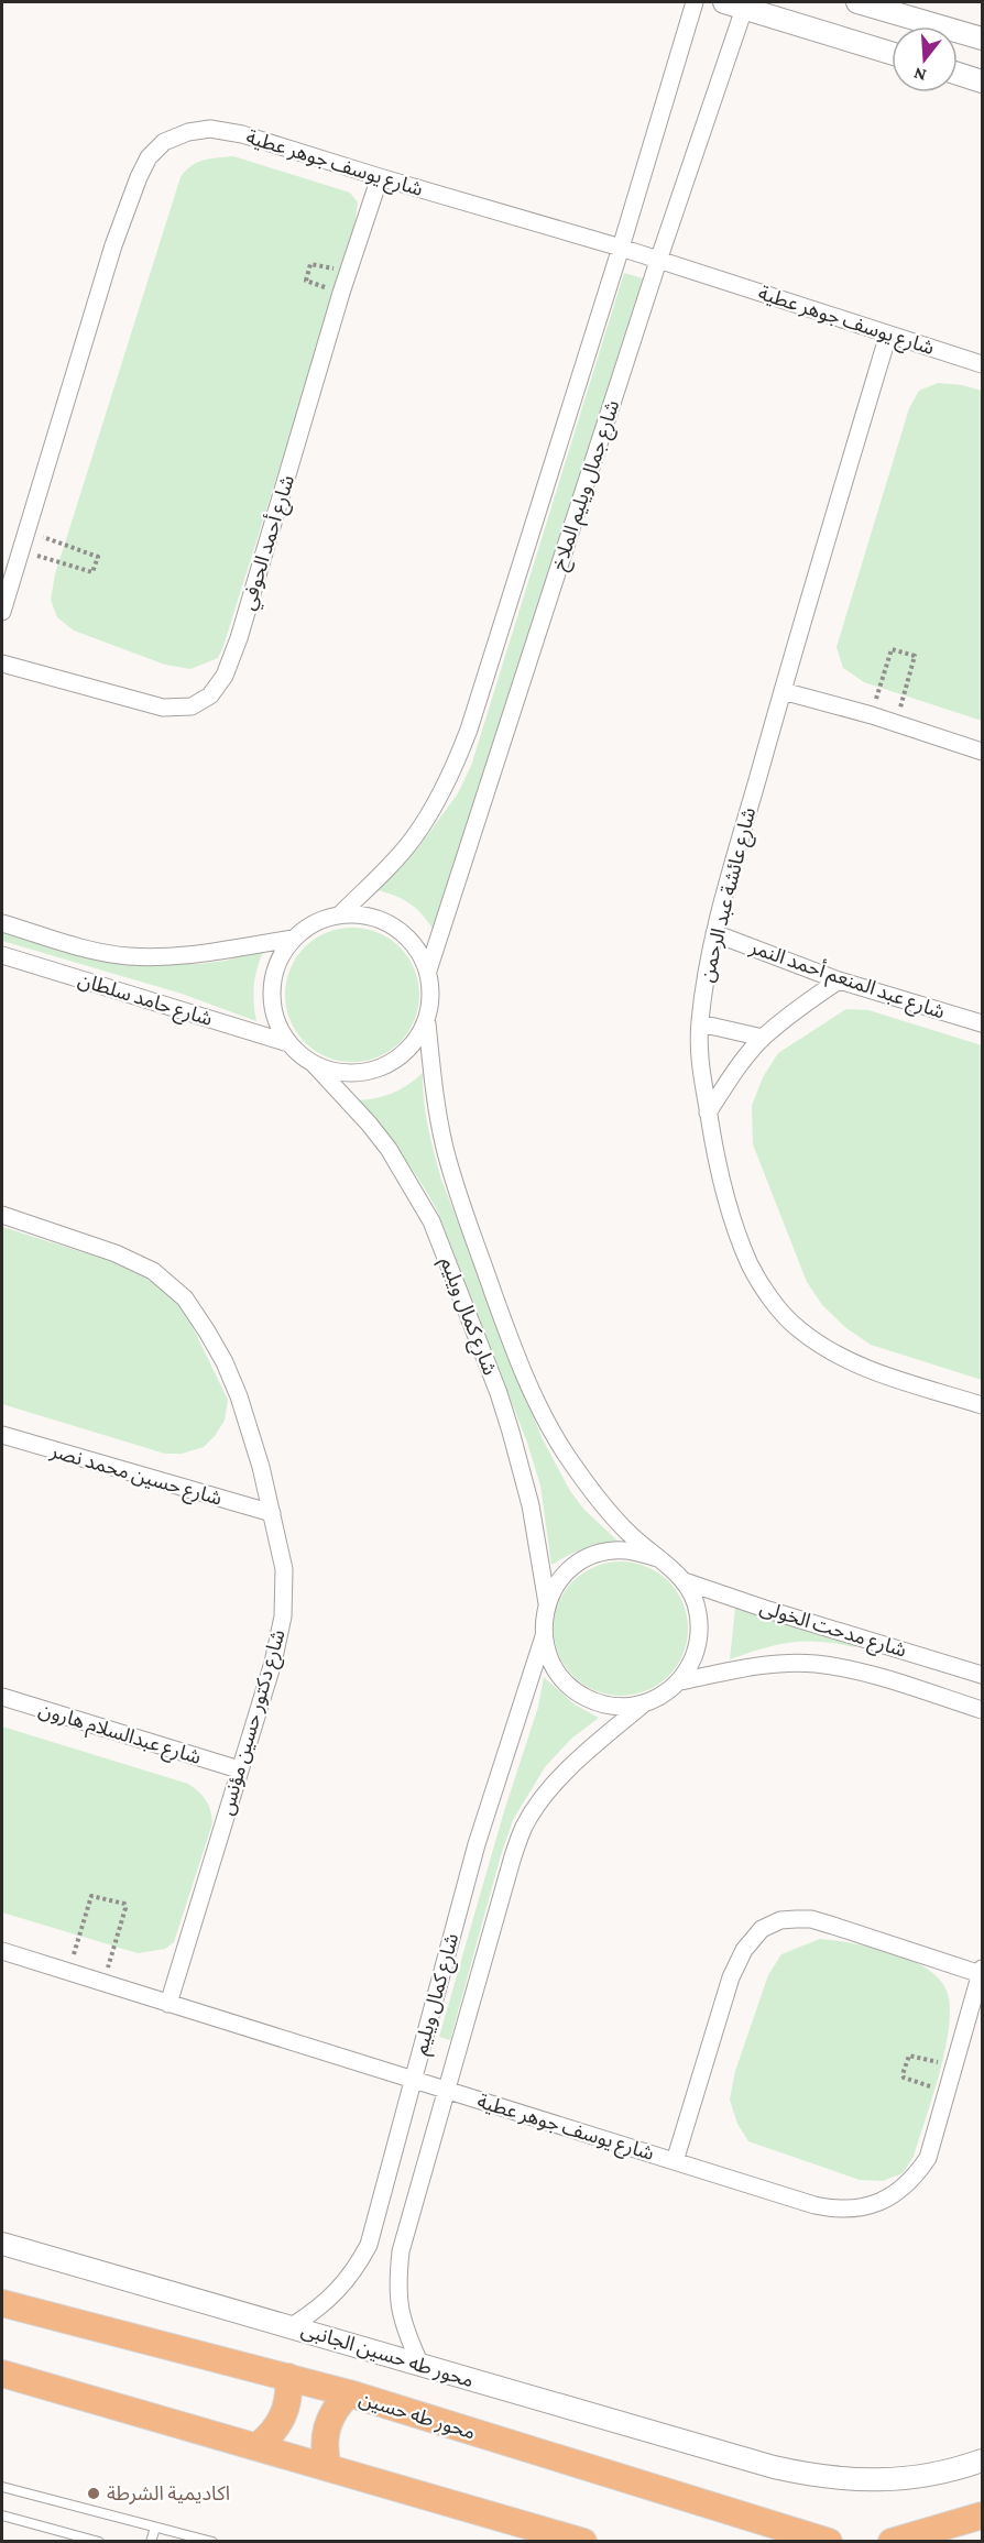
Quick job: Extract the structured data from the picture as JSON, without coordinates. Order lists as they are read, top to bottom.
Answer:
{
  "streets": {
    "main road": ["محور طه حسين"],
    "street": [
      "شارع يوسف جوهر عطية",
      "شارع جمال ويليم الملاخ",
      "شارع أحمد الحوفي",
      "شارع عائشة عبد الرحمن",
      "شارع عبد المنعم أحمد النمر",
      "شارع حامد سلطان",
      "شارع كمال ويليم",
      "شارع حسين محمد نصر",
      "شارع مدحت الخولى",
      "شارع دكتور حسين مؤنس",
      "شارع عبدالسلام هارون",
      "محور طه حسين الجانبى"
    ]
  },
  "crossings": [
    ["شارع يوسف جوهر عطية", "شارع جمال ويليم الملاخ"],
    ["شارع يوسف جوهر عطية", "شارع أحمد الحوفي"],
    ["شارع يوسف جوهر عطية", "شارع عائشة عبد الرحمن"],
    ["شارع يوسف جوهر عطية", "شارع كمال ويليم"],
    ["شارع يوسف جوهر عطية", "شارع دكتور حسين مؤنس"],
    ["شارع جمال ويليم الملاخ", "شارع حامد سلطان"],
    ["شارع جمال ويليم الملاخ", "شارع كمال ويليم"],
    ["شارع عائشة عبد الرحمن", "شارع عبد المنعم أحمد النمر"],
    ["شارع حامد سلطان", "شارع كمال ويليم"],
    ["شارع كمال ويليم", "شارع مدحت الخولى"],
    ["شارع كمال ويليم", "محور طه حسين الجانبى"],
    ["شارع حسين محمد نصر", "شارع دكتور حسين مؤنس"],
    ["شارع دكتور حسين مؤنس", "شارع عبدالسلام هارون"]
  ],
  "places": ["اكاديمية الشرطة"],
  "north": "bottom"
}
